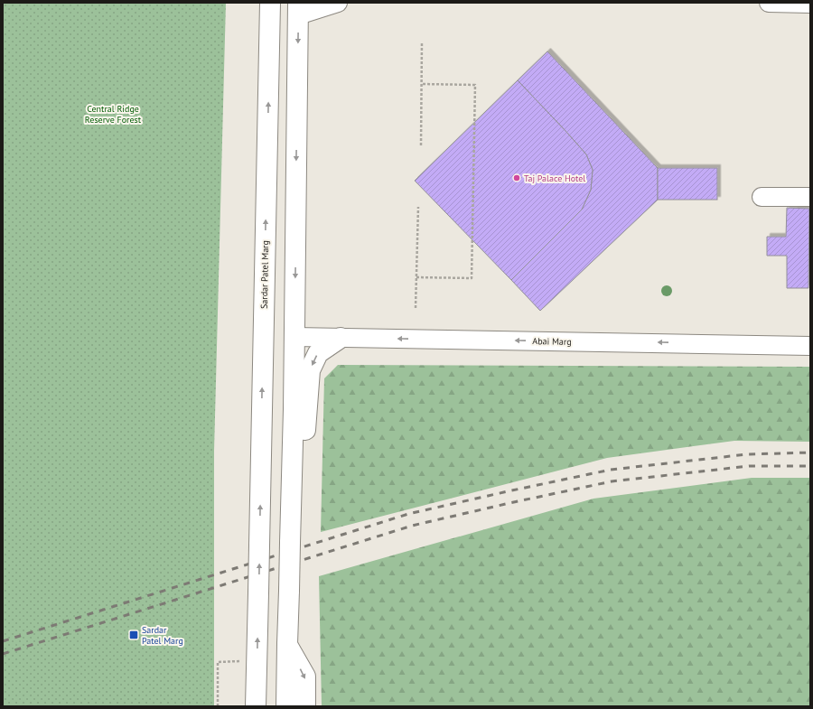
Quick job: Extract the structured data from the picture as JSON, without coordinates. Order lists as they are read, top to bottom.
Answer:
{
  "streets": {
    "main road": ["Sardar Patel Marg"],
    "street": ["Abai Marg"]
  },
  "one_way": ["Abai Marg"],
  "parks": ["Central Ridge Reserve Forest"],
  "places": {
    "other": ["Taj Palace Hotel"],
    "transit": ["Sardar Patel Marg"]
  }
}
